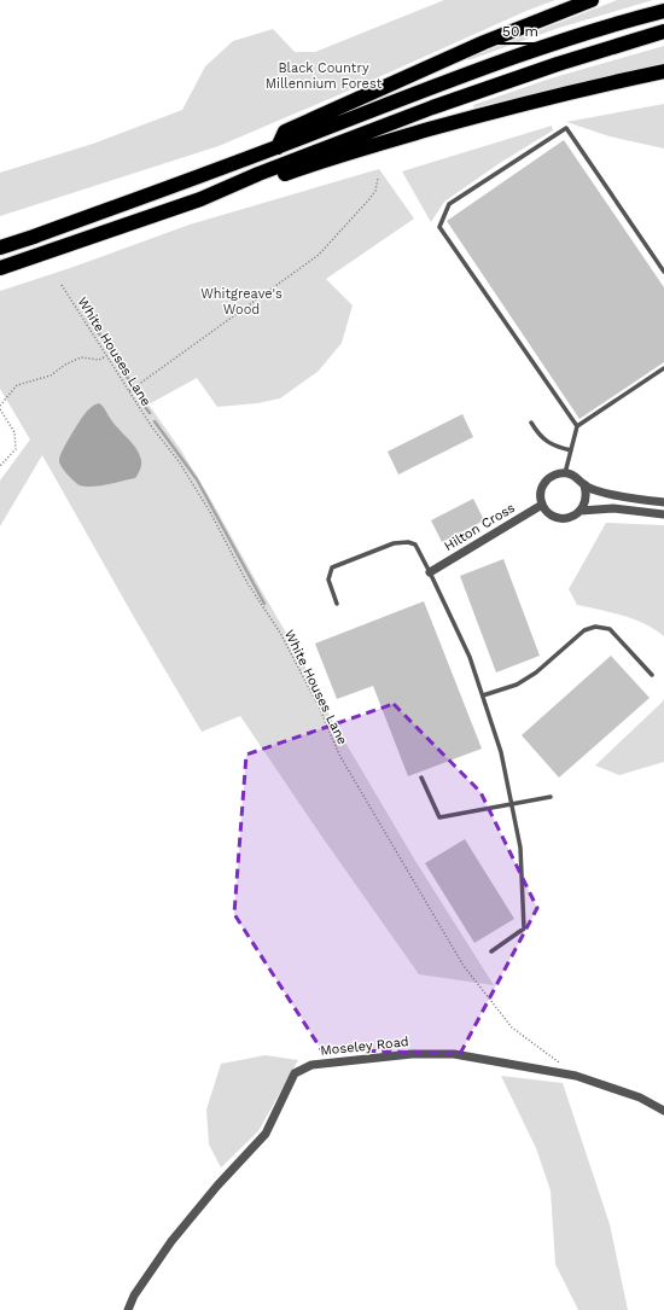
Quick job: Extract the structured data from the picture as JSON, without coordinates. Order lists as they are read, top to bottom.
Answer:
{
  "streets": {
    "street": ["Hilton Cross", "Moseley Road"],
    "path": ["White Houses Lane"]
  },
  "crossings": [
    ["White Houses Lane", "Moseley Road"]
  ],
  "parks": ["Black Country Millennium Forest", "Whitgreave's Wood"],
  "scale_bar": "50 m"
}
